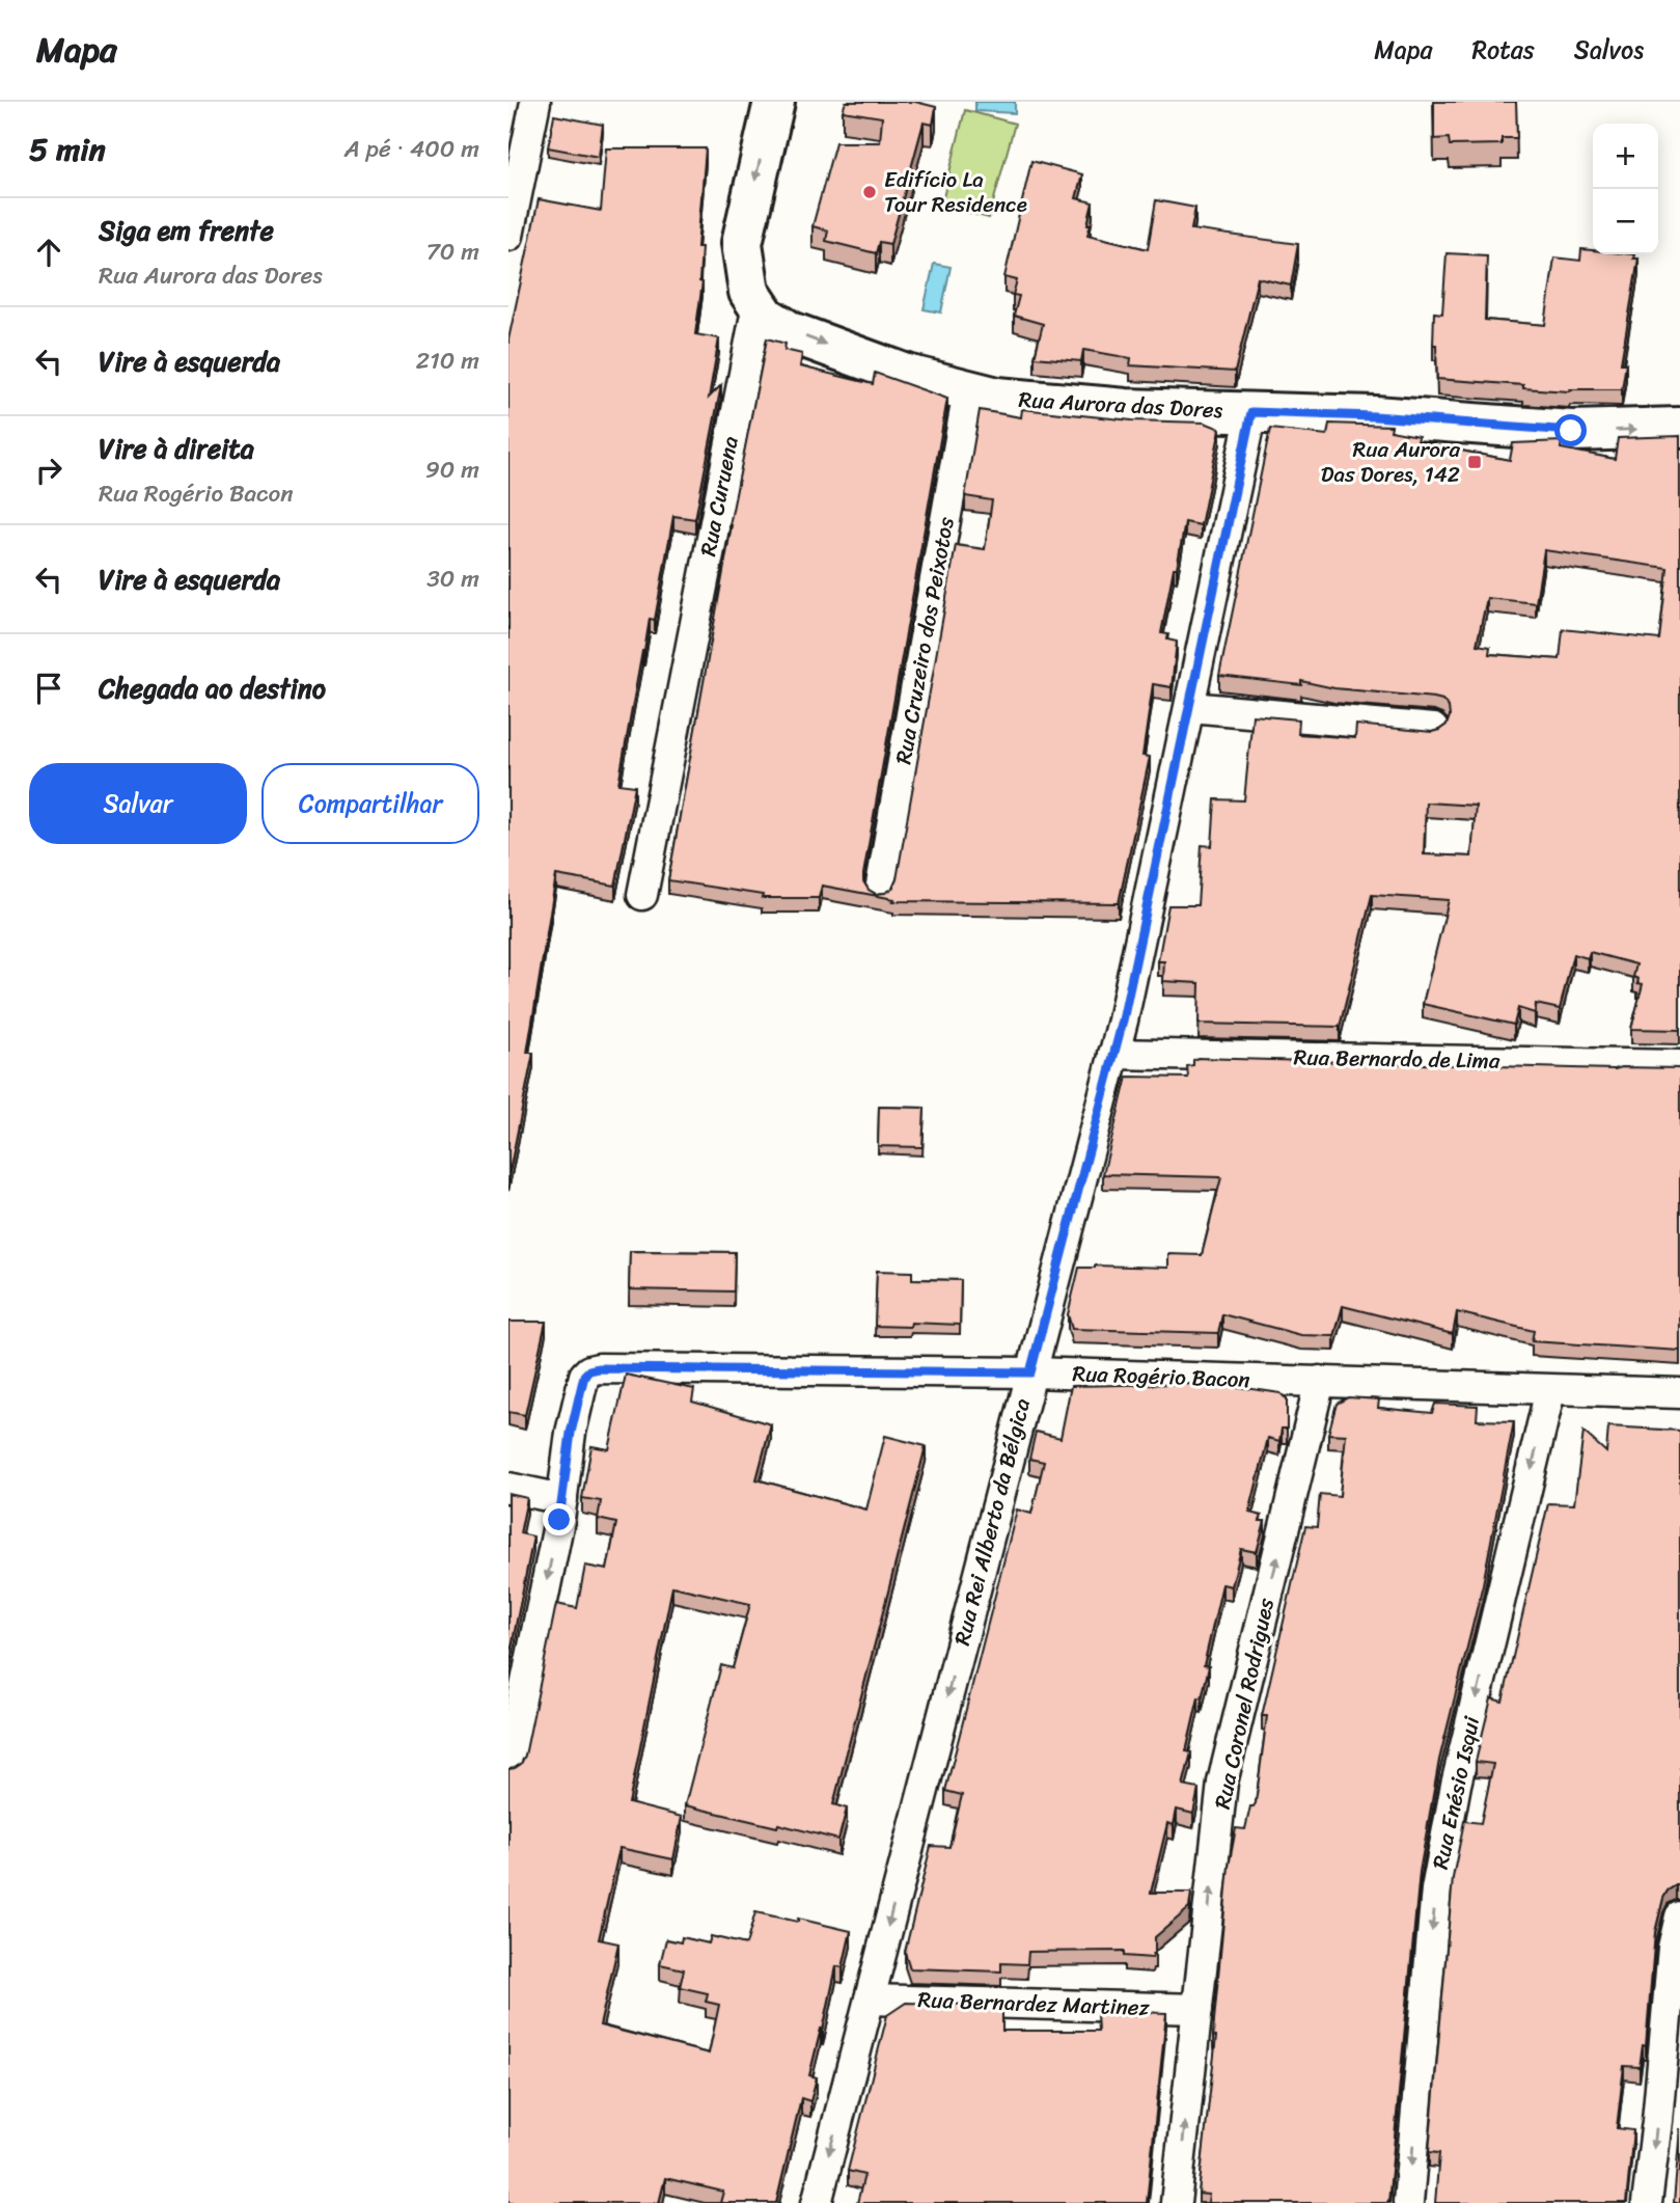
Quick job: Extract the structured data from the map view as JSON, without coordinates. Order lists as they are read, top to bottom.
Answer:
{
  "streets": {
    "main road": ["Rua Aurora das Dores"],
    "street": [
      "Rua Curuena",
      "Rua Cruzeiro dos Peixotos",
      "Rua Bernardo de Lima",
      "Rua Rogério Bacon",
      "Rua Rei Alberto da Bélgica",
      "Rua Coronel Rodrigues",
      "Rua Enésio Isqui",
      "Rua Bernardez Martinez"
    ]
  },
  "crossings": [
    ["Rua Aurora das Dores", "Rua Curuena"],
    ["Rua Aurora das Dores", "Rua Cruzeiro dos Peixotos"],
    ["Rua Aurora das Dores", "Rua Rei Alberto da Bélgica"],
    ["Rua Bernardo de Lima", "Rua Rei Alberto da Bélgica"],
    ["Rua Rogério Bacon", "Rua Rei Alberto da Bélgica"],
    ["Rua Rogério Bacon", "Rua Coronel Rodrigues"],
    ["Rua Rogério Bacon", "Rua Enésio Isqui"],
    ["Rua Rei Alberto da Bélgica", "Rua Bernardez Martinez"],
    ["Rua Coronel Rodrigues", "Rua Bernardez Martinez"]
  ],
  "one_way": ["Rua Aurora das Dores", "Rua Rei Alberto da Bélgica", "Rua Coronel Rodrigues"],
  "places": {
    "other": ["Edifício La Tour Residence"],
    "transit": ["Rua Aurora Das Dores, 142"]
  },
  "page": {
    "header": "Mapa",
    "nav": ["Mapa", "Rotas", "Salvos"],
    "heading": ["5 min", "A pé · 400 m"],
    "map_buttons": ["+", "−"],
    "list": [
      ["Siga em frente", "Rua Aurora das Dores", "70 m"],
      ["Vire à esquerda", "210 m"],
      ["Vire à direita", "Rua Rogério Bacon", "90 m"],
      ["Vire à esquerda", "30 m"],
      "Chegada ao destino"
    ],
    "buttons": ["Salvar", "Compartilhar"]
  }
}
